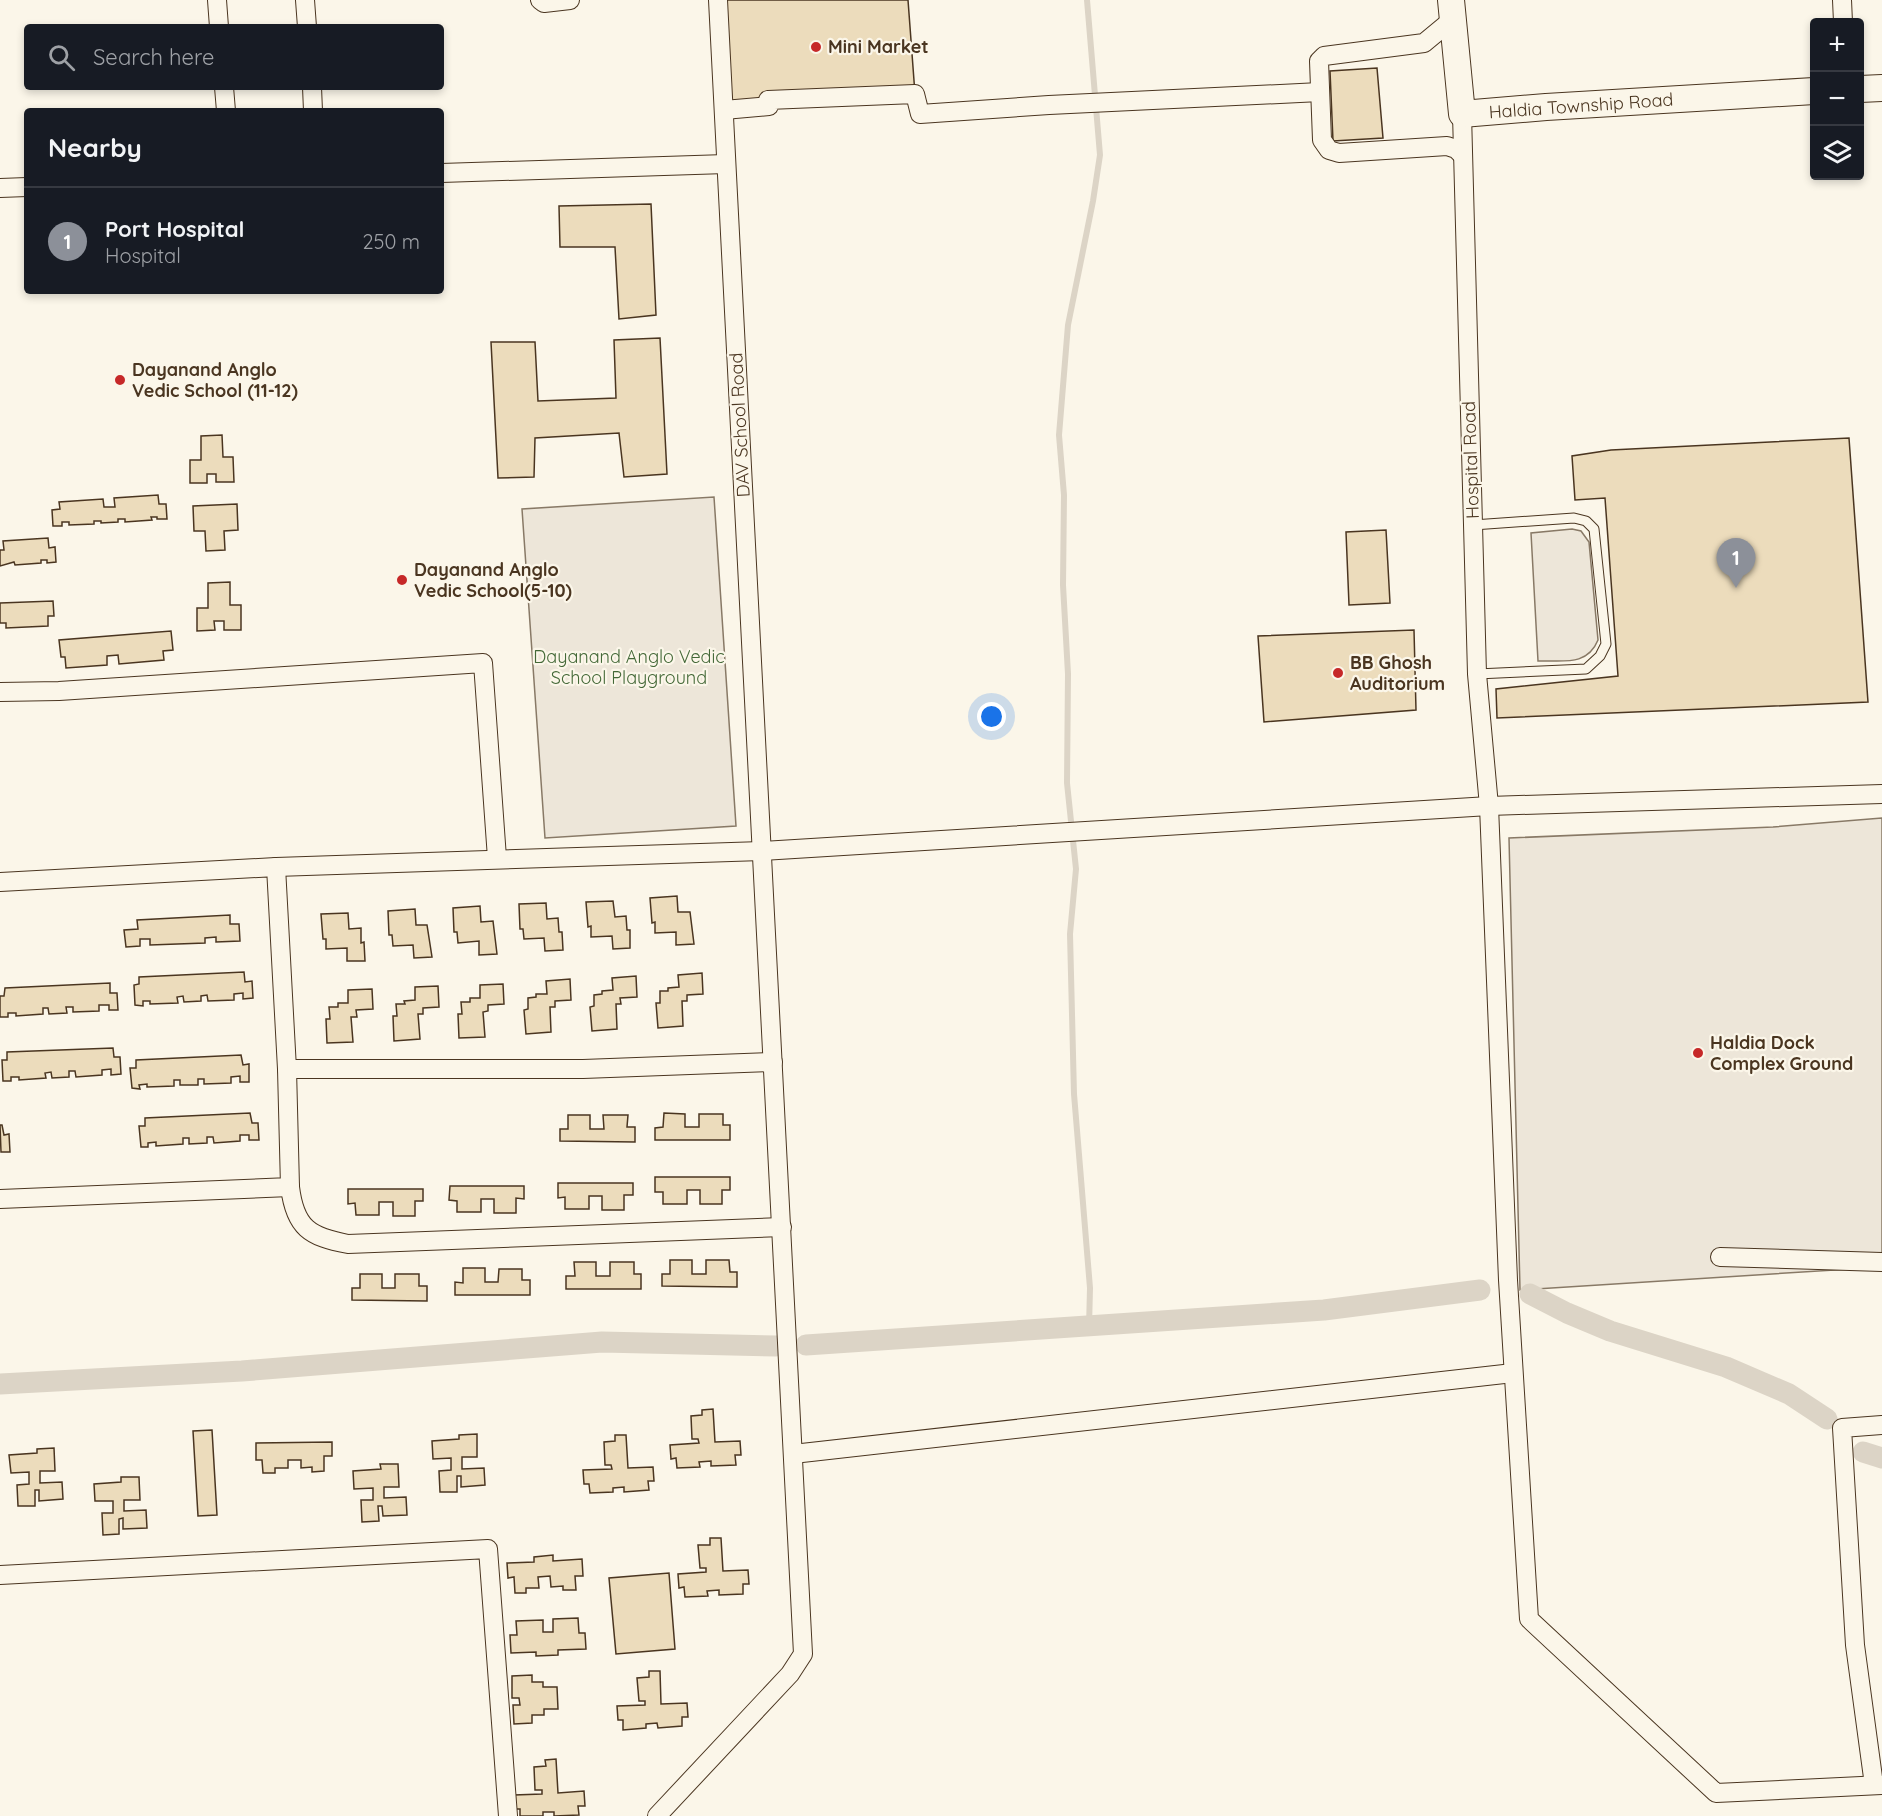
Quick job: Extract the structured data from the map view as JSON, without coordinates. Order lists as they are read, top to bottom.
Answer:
{
  "streets": {
    "main road": ["Haldia Township Road"],
    "street": ["DAV School Road", "Hospital Road"]
  },
  "crossings": [
    ["Haldia Township Road", "Hospital Road"]
  ],
  "parks": ["Dayanand Anglo Vedic School Playground"],
  "places": [
    "Mini Market",
    "Dayanand Anglo Vedic School (11-12)",
    "Dayanand Anglo Vedic School(5-10)",
    "BB Ghosh Auditorium",
    "Haldia Dock Complex Ground"
  ],
  "page": {
    "map_buttons": ["+", "−"],
    "search": "Search here",
    "heading": "Nearby",
    "list": [
      {
        "mark": "1",
        "name": "Port Hospital",
        "note": "Hospital",
        "value": "250 m"
      }
    ],
    "pins": "1"
  }
}
